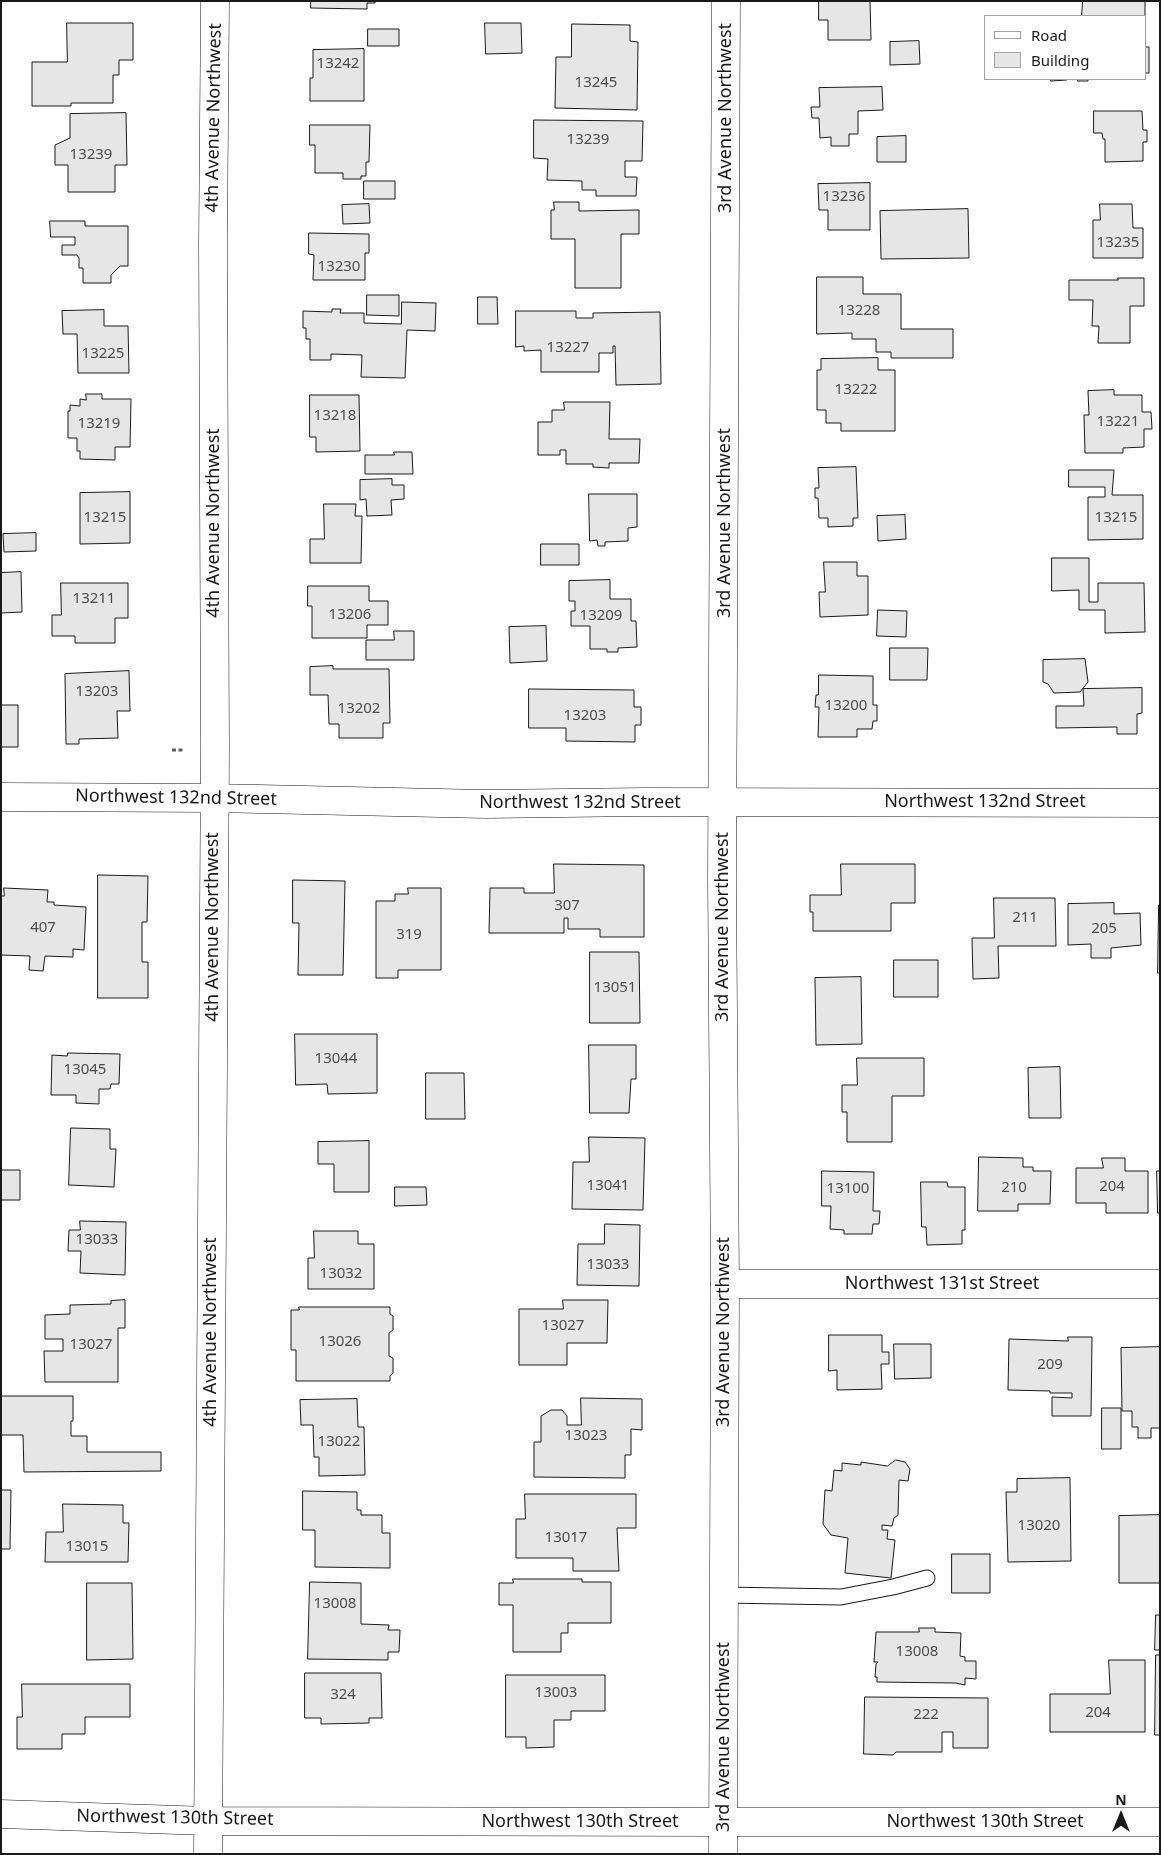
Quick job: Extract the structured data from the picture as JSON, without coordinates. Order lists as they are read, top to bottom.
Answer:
{
  "streets": {
    "street": [
      "4th Avenue Northwest",
      "3rd Avenue Northwest",
      "Northwest 132nd Street",
      "Northwest 131st Street",
      "Northwest 130th Street"
    ]
  },
  "crossings": [
    ["4th Avenue Northwest", "Northwest 132nd Street"],
    ["4th Avenue Northwest", "Northwest 130th Street"],
    ["3rd Avenue Northwest", "Northwest 132nd Street"],
    ["3rd Avenue Northwest", "Northwest 131st Street"],
    ["3rd Avenue Northwest", "Northwest 130th Street"]
  ],
  "house_numbers": [
    "13242",
    "13245",
    "13239",
    "13239",
    "13236",
    "13235",
    "13230",
    "13228",
    "13227",
    "13225",
    "13222",
    "13218",
    "13221",
    "13219",
    "13215",
    "13215",
    "13211",
    "13206",
    "13209",
    "13203",
    "13200",
    "13202",
    "13203",
    "307",
    "211",
    "407",
    "205",
    "319",
    "13051",
    "13044",
    "13045",
    "13041",
    "204",
    "210",
    "13100",
    "13033",
    "13033",
    "13032",
    "13027",
    "13026",
    "13027",
    "209",
    "13023",
    "13022",
    "13020",
    "13017",
    "13015",
    "13008",
    "13008",
    "13003",
    "324",
    "204",
    "222"
  ],
  "legend": ["Road", "Building"],
  "north": "top"
}
